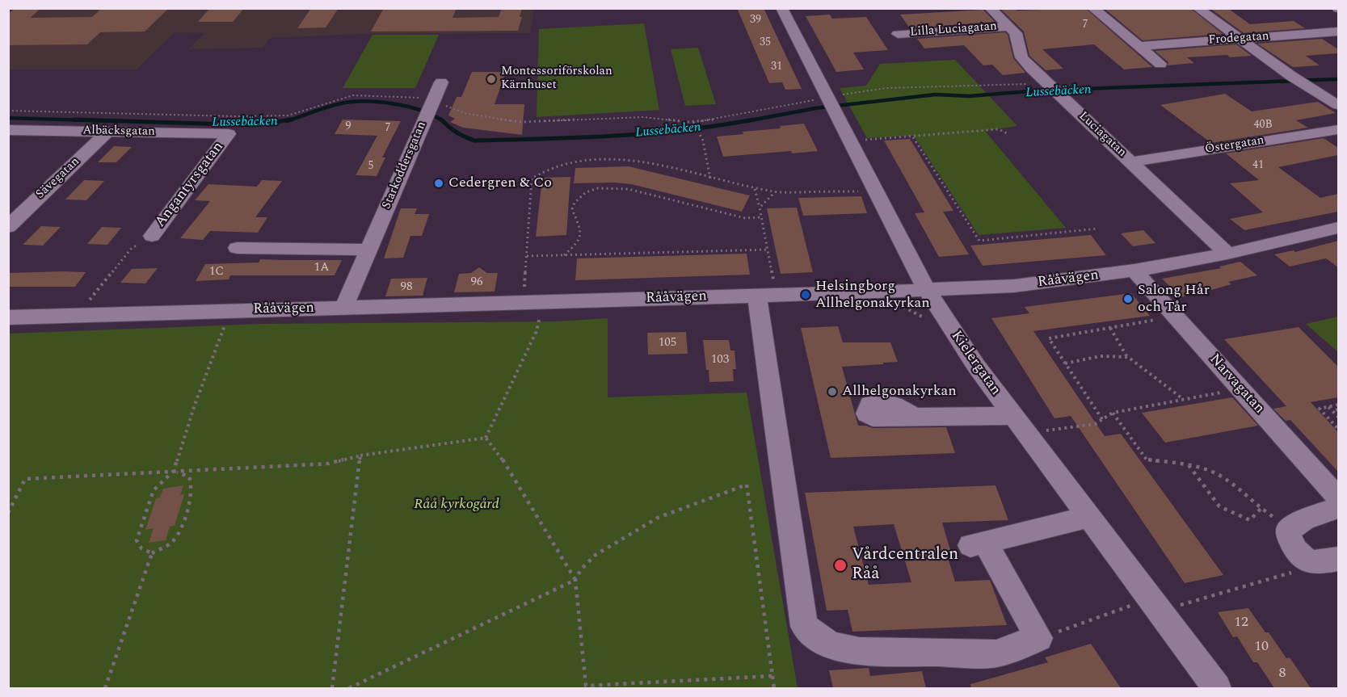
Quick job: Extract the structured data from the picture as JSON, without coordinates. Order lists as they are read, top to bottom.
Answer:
{
  "streets": {
    "street": [
      "Lilla Luciagatan",
      "Frodegatan",
      "Albäcksgatan",
      "Luciagatan",
      "Östergatan",
      "Starkoddersgatan",
      "Sävegatan",
      "Angantyrsgatan",
      "Rååvägen",
      "Kielergatan",
      "Narvagatan"
    ]
  },
  "crossings": [
    ["Lilla Luciagatan", "Luciagatan"],
    ["Albäcksgatan", "Sävegatan"],
    ["Albäcksgatan", "Angantyrsgatan"],
    ["Luciagatan", "Östergatan"],
    ["Luciagatan", "Rååvägen"],
    ["Starkoddersgatan", "Rååvägen"],
    ["Rååvägen", "Kielergatan"],
    ["Rååvägen", "Narvagatan"]
  ],
  "water": ["Lussebäcken"],
  "parks": ["Råå kyrkogård"],
  "places": [
    "Montessoriförskolan Kärnhuset",
    "Cedergren & Co",
    "Helsingborg Allhelgonakyrkan",
    "Salong Hår och Tår",
    "Allhelgonakyrkan",
    "Vårdcentralen Råå"
  ],
  "house_numbers": [
    "39",
    "7",
    "35",
    "31",
    "40B",
    "9",
    "7",
    "41",
    "5",
    "1A",
    "1C",
    "96",
    "98",
    "105",
    "103",
    "12",
    "10",
    "8"
  ]
}
